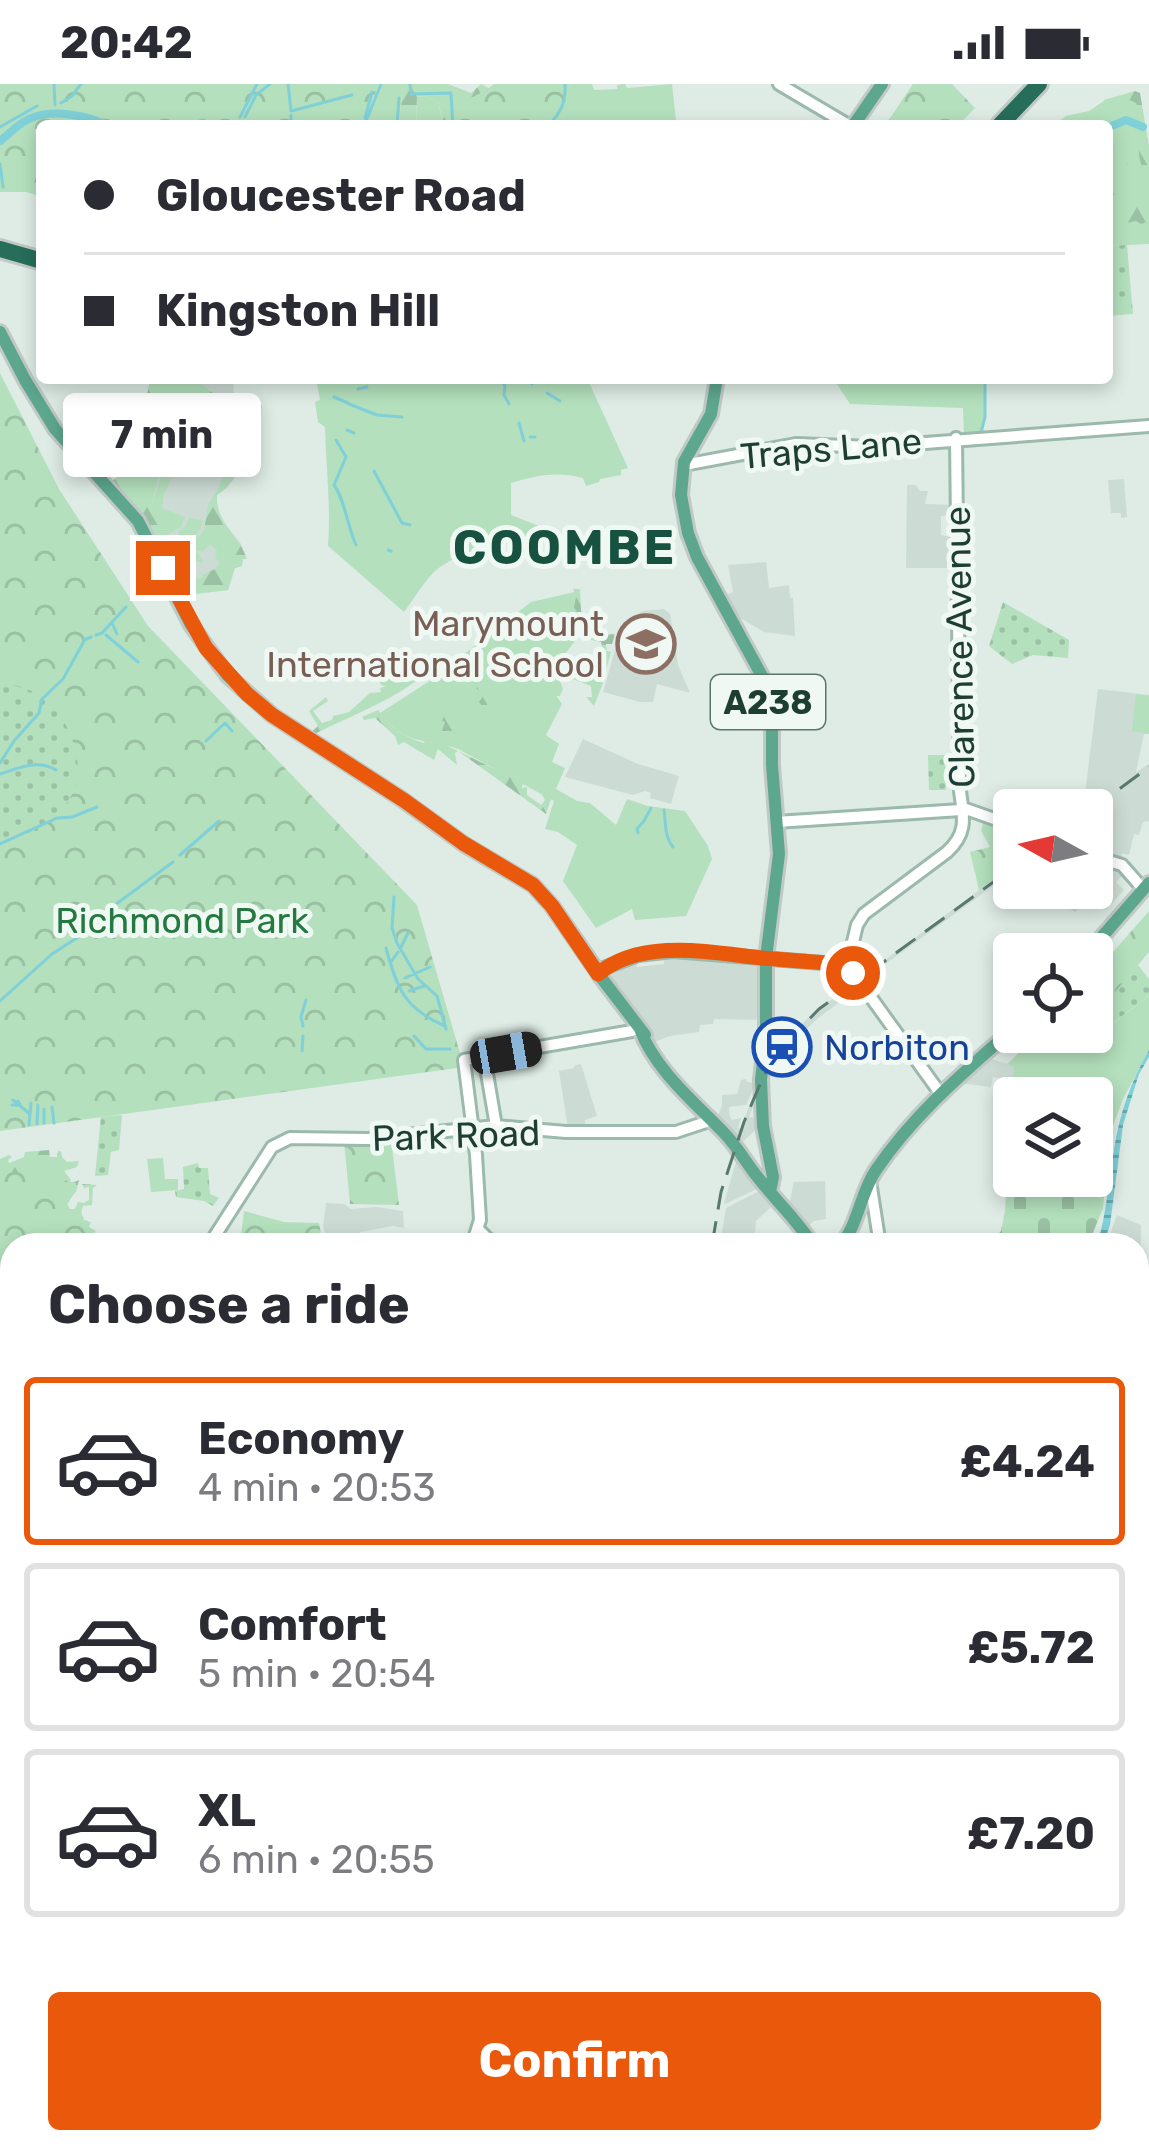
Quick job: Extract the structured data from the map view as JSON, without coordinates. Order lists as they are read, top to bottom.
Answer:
{
  "streets": {
    "main road": ["A238"],
    "street": ["Traps Lane", "Clarence Avenue", "Park Road"]
  },
  "crossings": [
    ["Traps Lane", "Clarence Avenue"],
    ["Traps Lane", "A238"]
  ],
  "districts": ["COOMBE"],
  "parks": ["Richmond Park"],
  "places": {
    "school or university": ["Marymount International School"],
    "station": ["Norbiton"]
  },
  "north": "left",
  "page": {
    "status": "20:42",
    "banner": ["Gloucester Road", "Kingston Hill"],
    "bubble": "7 min",
    "heading": "Choose a ride",
    "list": [
      {
        "name": "Economy",
        "note": "4 min · 20:53",
        "value": "£4.24"
      },
      {
        "name": "Comfort",
        "note": "5 min · 20:54",
        "value": "£5.72"
      },
      {
        "name": "XL",
        "note": "6 min · 20:55",
        "value": "£7.20"
      }
    ],
    "buttons": "Confirm"
  }
}
